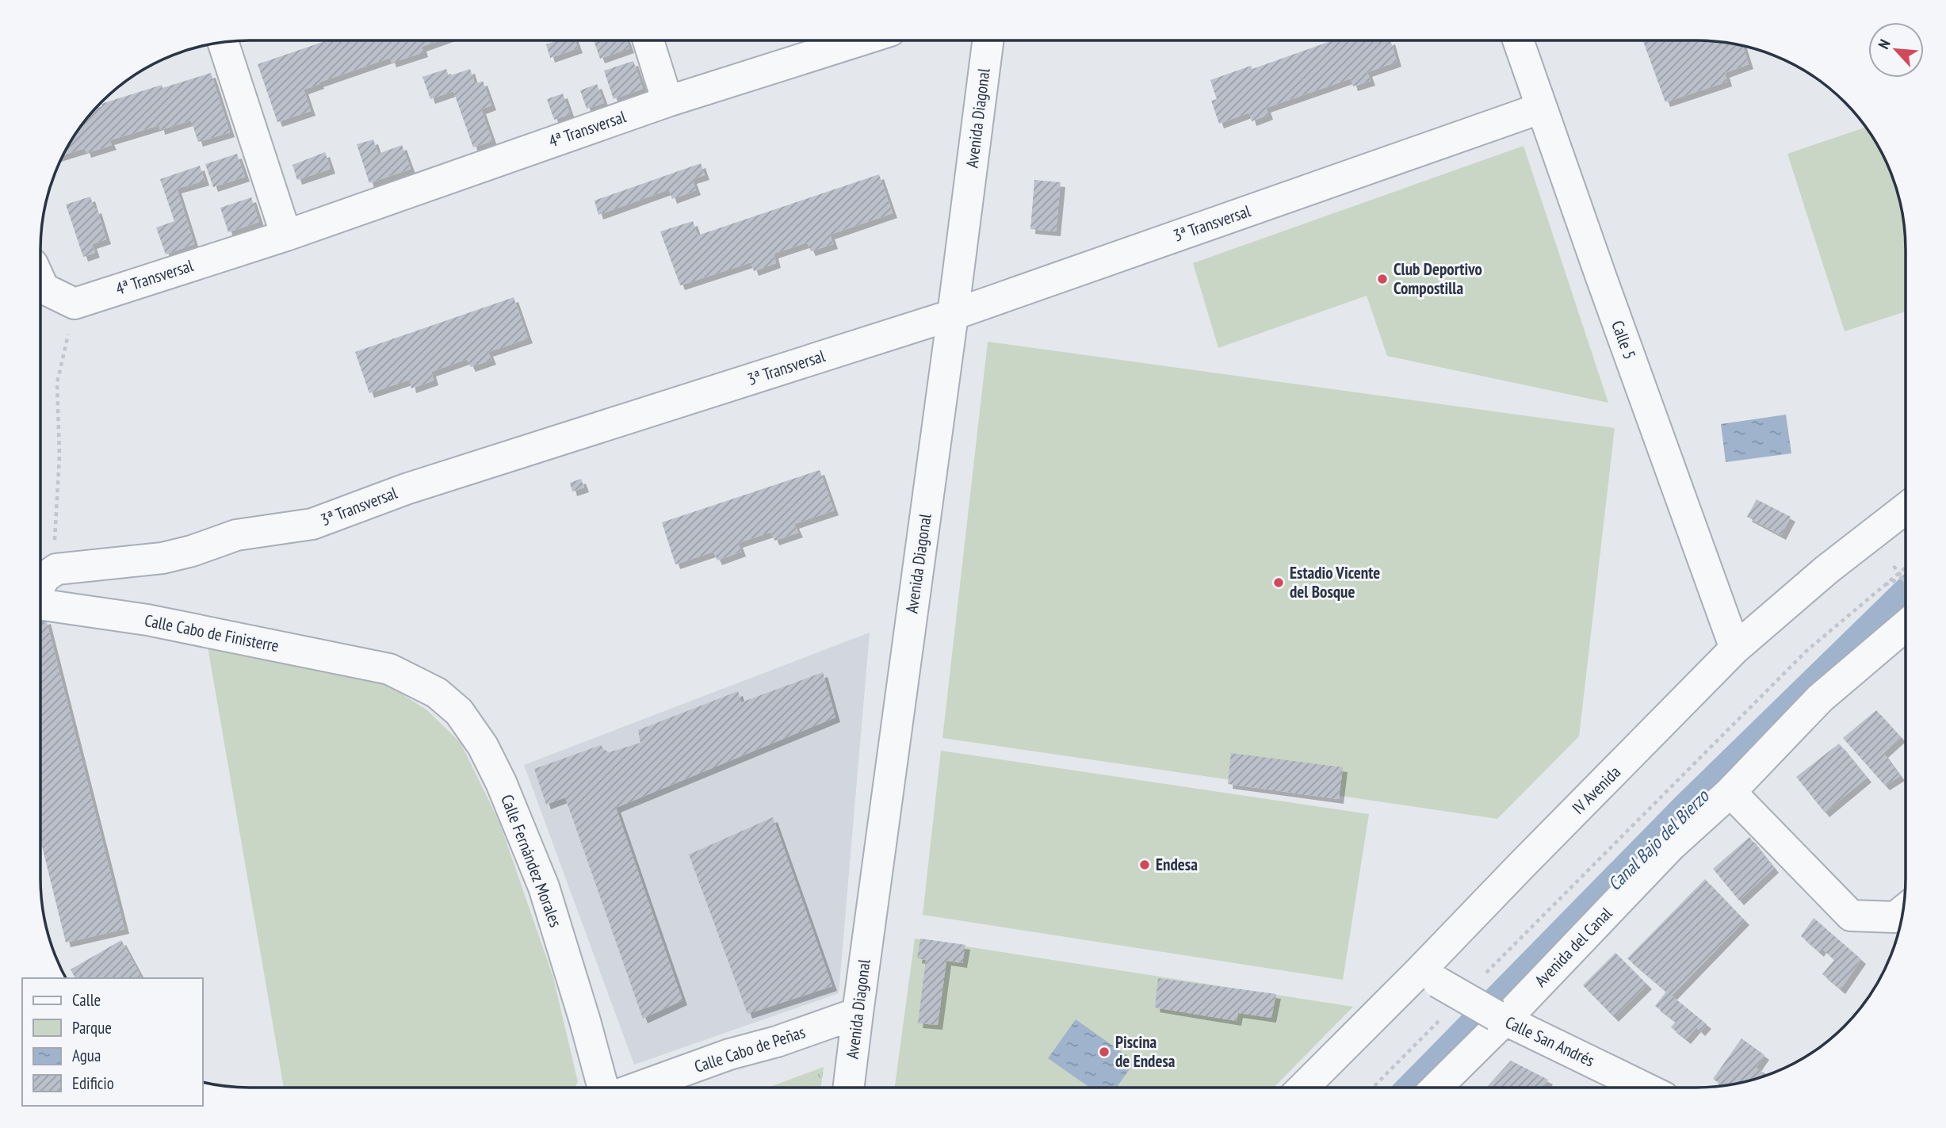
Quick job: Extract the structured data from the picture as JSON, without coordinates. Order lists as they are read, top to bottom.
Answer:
{
  "streets": {
    "street": [
      "Avenida Diagonal",
      "4ª Transversal",
      "3ª Transversal",
      "Calle 5",
      "Calle Cabo de Finisterre",
      "IV Avenida",
      "Calle Fernández Morales",
      "Avenida del Canal",
      "Calle San Andrés",
      "Calle Cabo de Peñas"
    ]
  },
  "crossings": [
    ["Avenida Diagonal", "3ª Transversal"],
    ["Avenida Diagonal", "Calle Cabo de Peñas"],
    ["3ª Transversal", "Calle 5"],
    ["Calle 5", "IV Avenida"],
    ["Calle Cabo de Finisterre", "Calle Fernández Morales"],
    ["IV Avenida", "Calle San Andrés"],
    ["Avenida del Canal", "Calle San Andrés"]
  ],
  "water": ["Canal Bajo del Bierzo"],
  "places": [
    "Club Deportivo Compostilla",
    "Estadio Vicente del Bosque",
    "Endesa",
    "Piscina de Endesa"
  ],
  "legend": [
    "Calle",
    "Parque",
    "Agua",
    "Edificio"
  ],
  "north": "top left"
}
